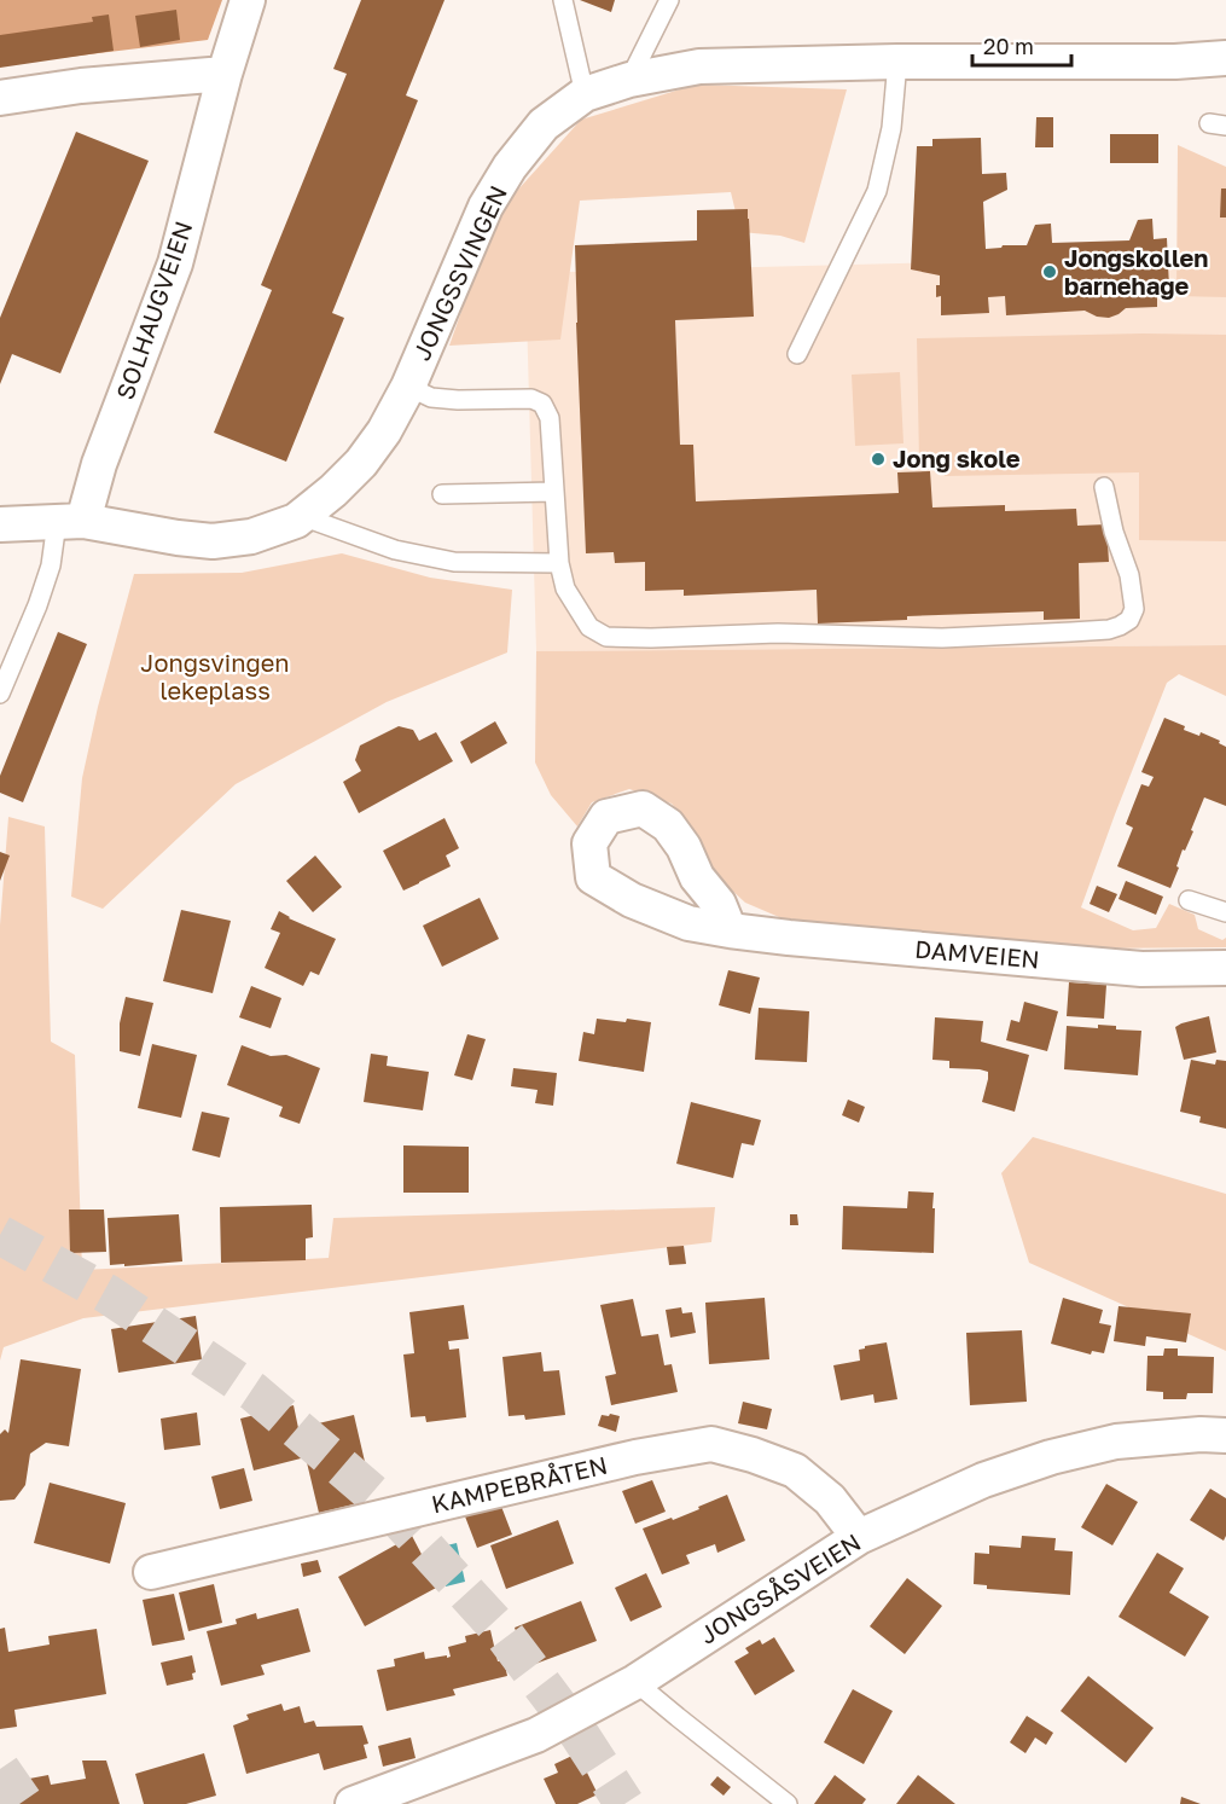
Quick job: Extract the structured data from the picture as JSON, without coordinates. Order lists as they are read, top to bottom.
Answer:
{
  "streets": {
    "street": [
      "JONGSSVINGEN",
      "SOLHAUGVEIEN",
      "DAMVEIEN",
      "KAMPEBRÅTEN",
      "JONGSÅSVEIEN"
    ]
  },
  "crossings": [
    ["JONGSSVINGEN", "SOLHAUGVEIEN"],
    ["KAMPEBRÅTEN", "JONGSÅSVEIEN"]
  ],
  "parks": ["Jongsvingen lekeplass"],
  "places": ["Jongskollen barnehage", "Jong skole"],
  "scale_bar": "20 m"
}
